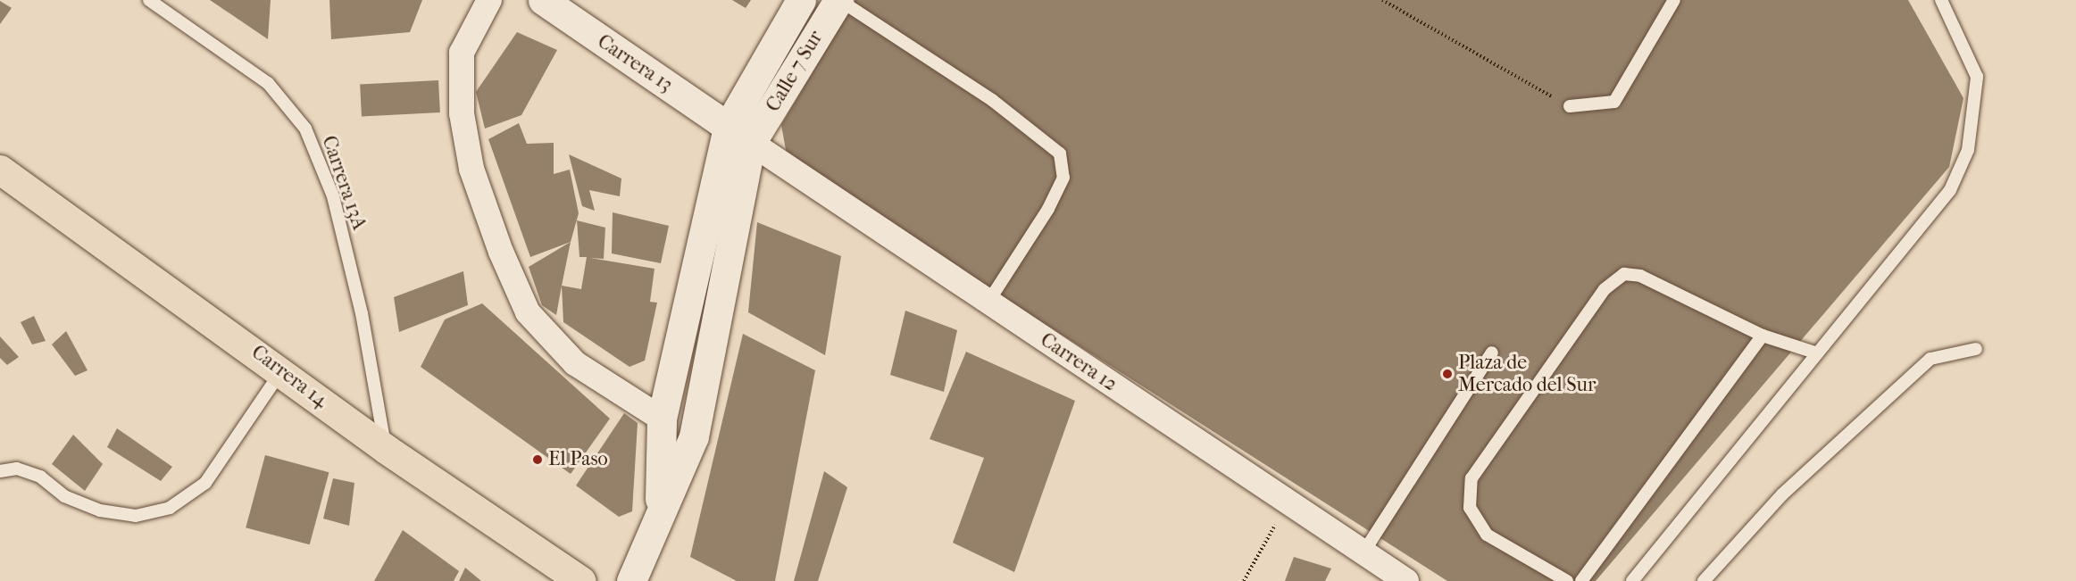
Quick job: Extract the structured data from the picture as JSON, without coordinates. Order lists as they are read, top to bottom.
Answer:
{
  "streets": {
    "main road": ["Carrera 13", "Calle 7 Sur", "Carrera 14"],
    "street": ["Carrera 12"],
    "lane": ["Carrera 13A"]
  },
  "crossings": [
    ["Carrera 13", "Calle 7 Sur"],
    ["Carrera 13", "Carrera 12"],
    ["Calle 7 Sur", "Carrera 12"],
    ["Carrera 13A", "Carrera 14"]
  ],
  "places": ["Plaza de Mercado del Sur", "El Paso"]
}
